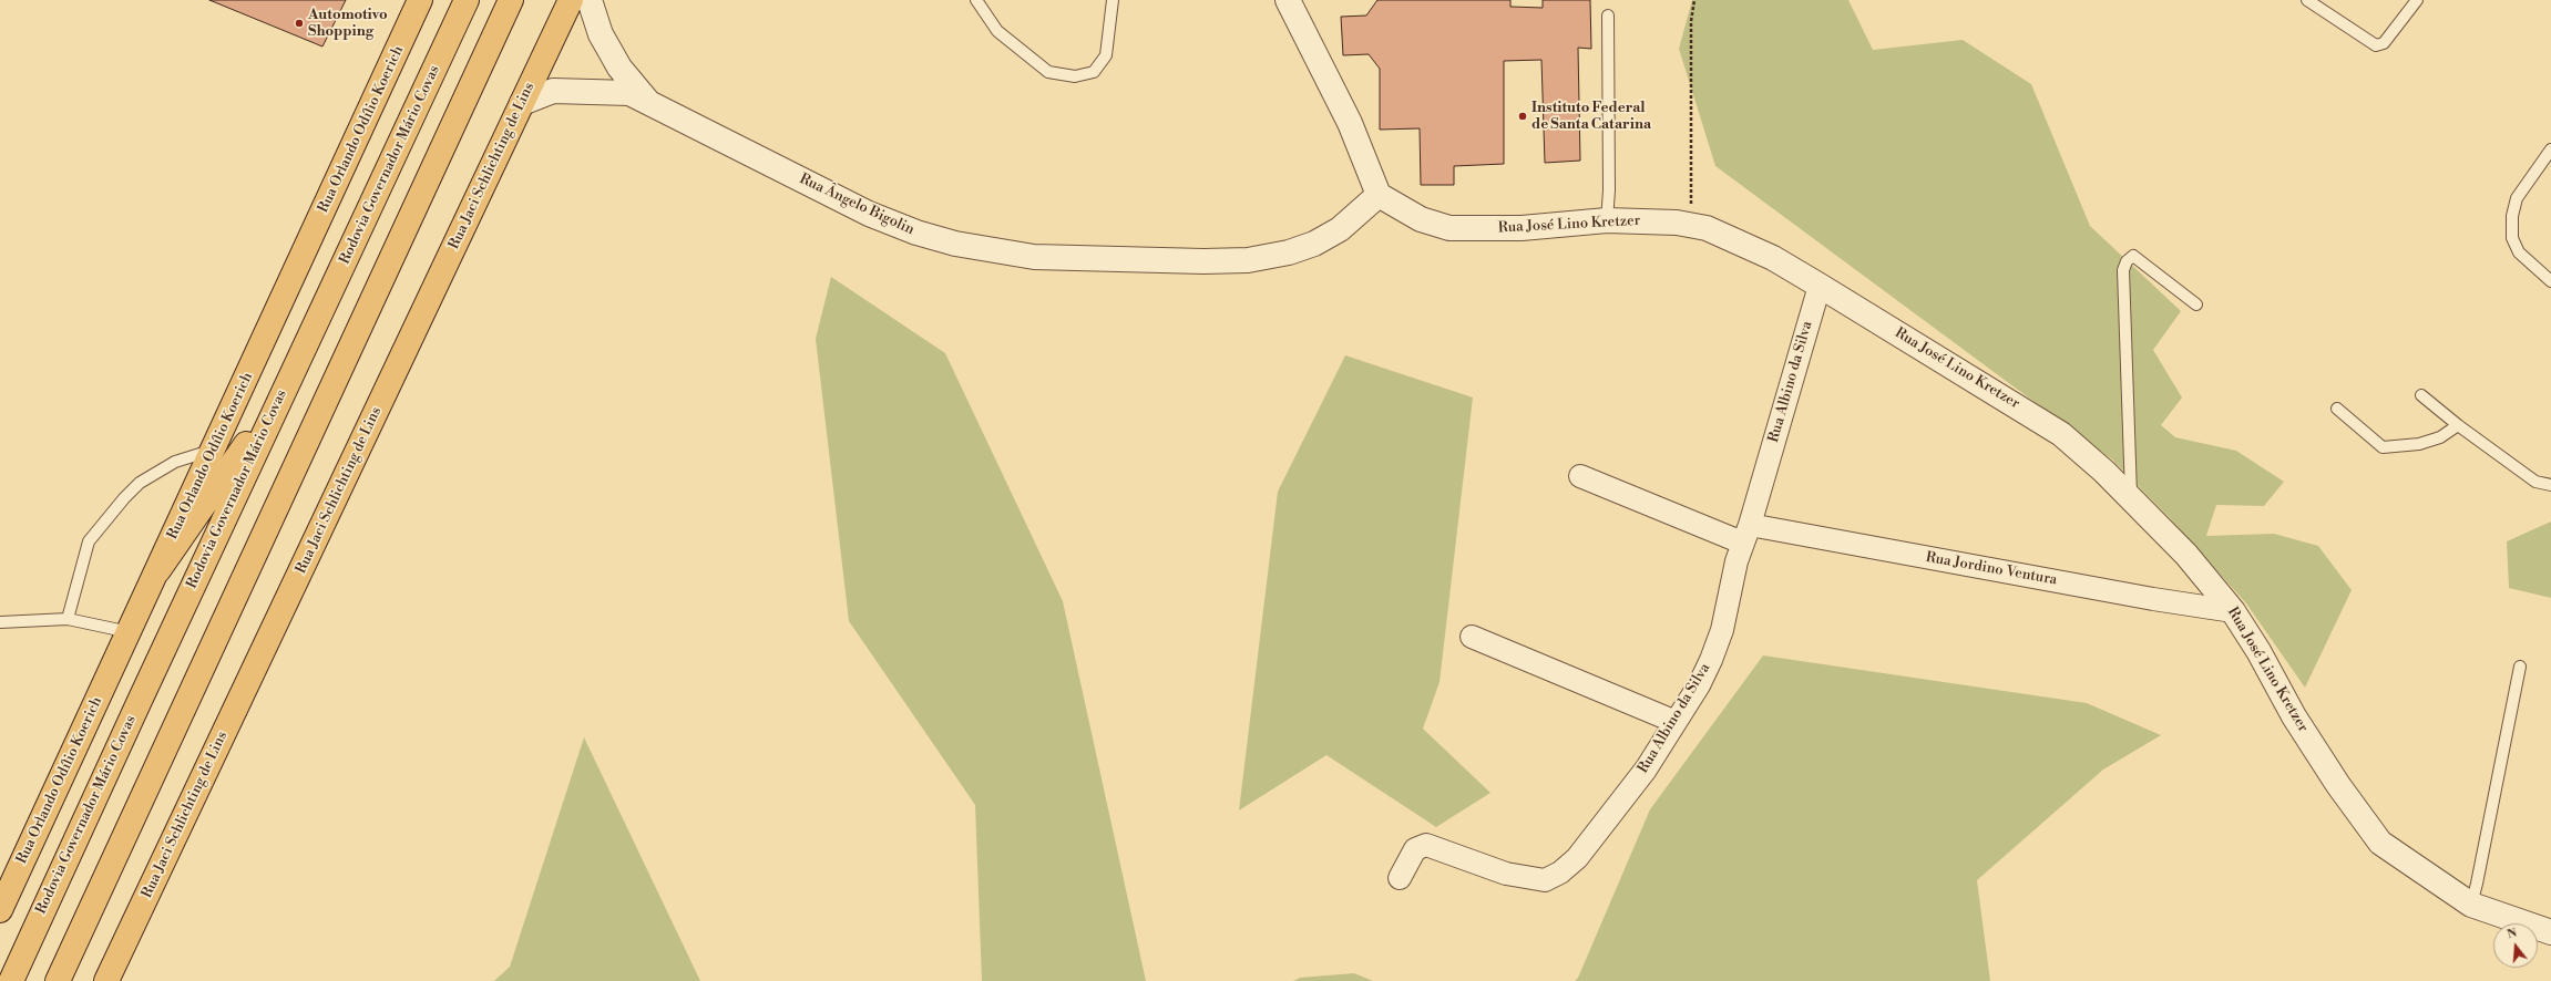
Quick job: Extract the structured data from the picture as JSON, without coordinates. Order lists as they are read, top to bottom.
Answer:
{
  "streets": {
    "main road": ["Rua Orlando Odílio Koerich", "Rodovia Governador Mário Covas", "Rua Jaci Schlichting de Lins"],
    "street": [
      "Rua Ângelo Bigolin",
      "Rua José Lino Kretzer",
      "Rua Albino da Silva",
      "Rua Jordino Ventura"
    ]
  },
  "crossings": [
    ["Rua Jaci Schlichting de Lins", "Rua Ângelo Bigolin"],
    ["Rua Ângelo Bigolin", "Rua José Lino Kretzer"],
    ["Rua José Lino Kretzer", "Rua Albino da Silva"],
    ["Rua José Lino Kretzer", "Rua Jordino Ventura"],
    ["Rua Albino da Silva", "Rua Jordino Ventura"]
  ],
  "places": ["Automotivo Shopping", "Instituto Federal de Santa Catarina"],
  "north": "top"
}
